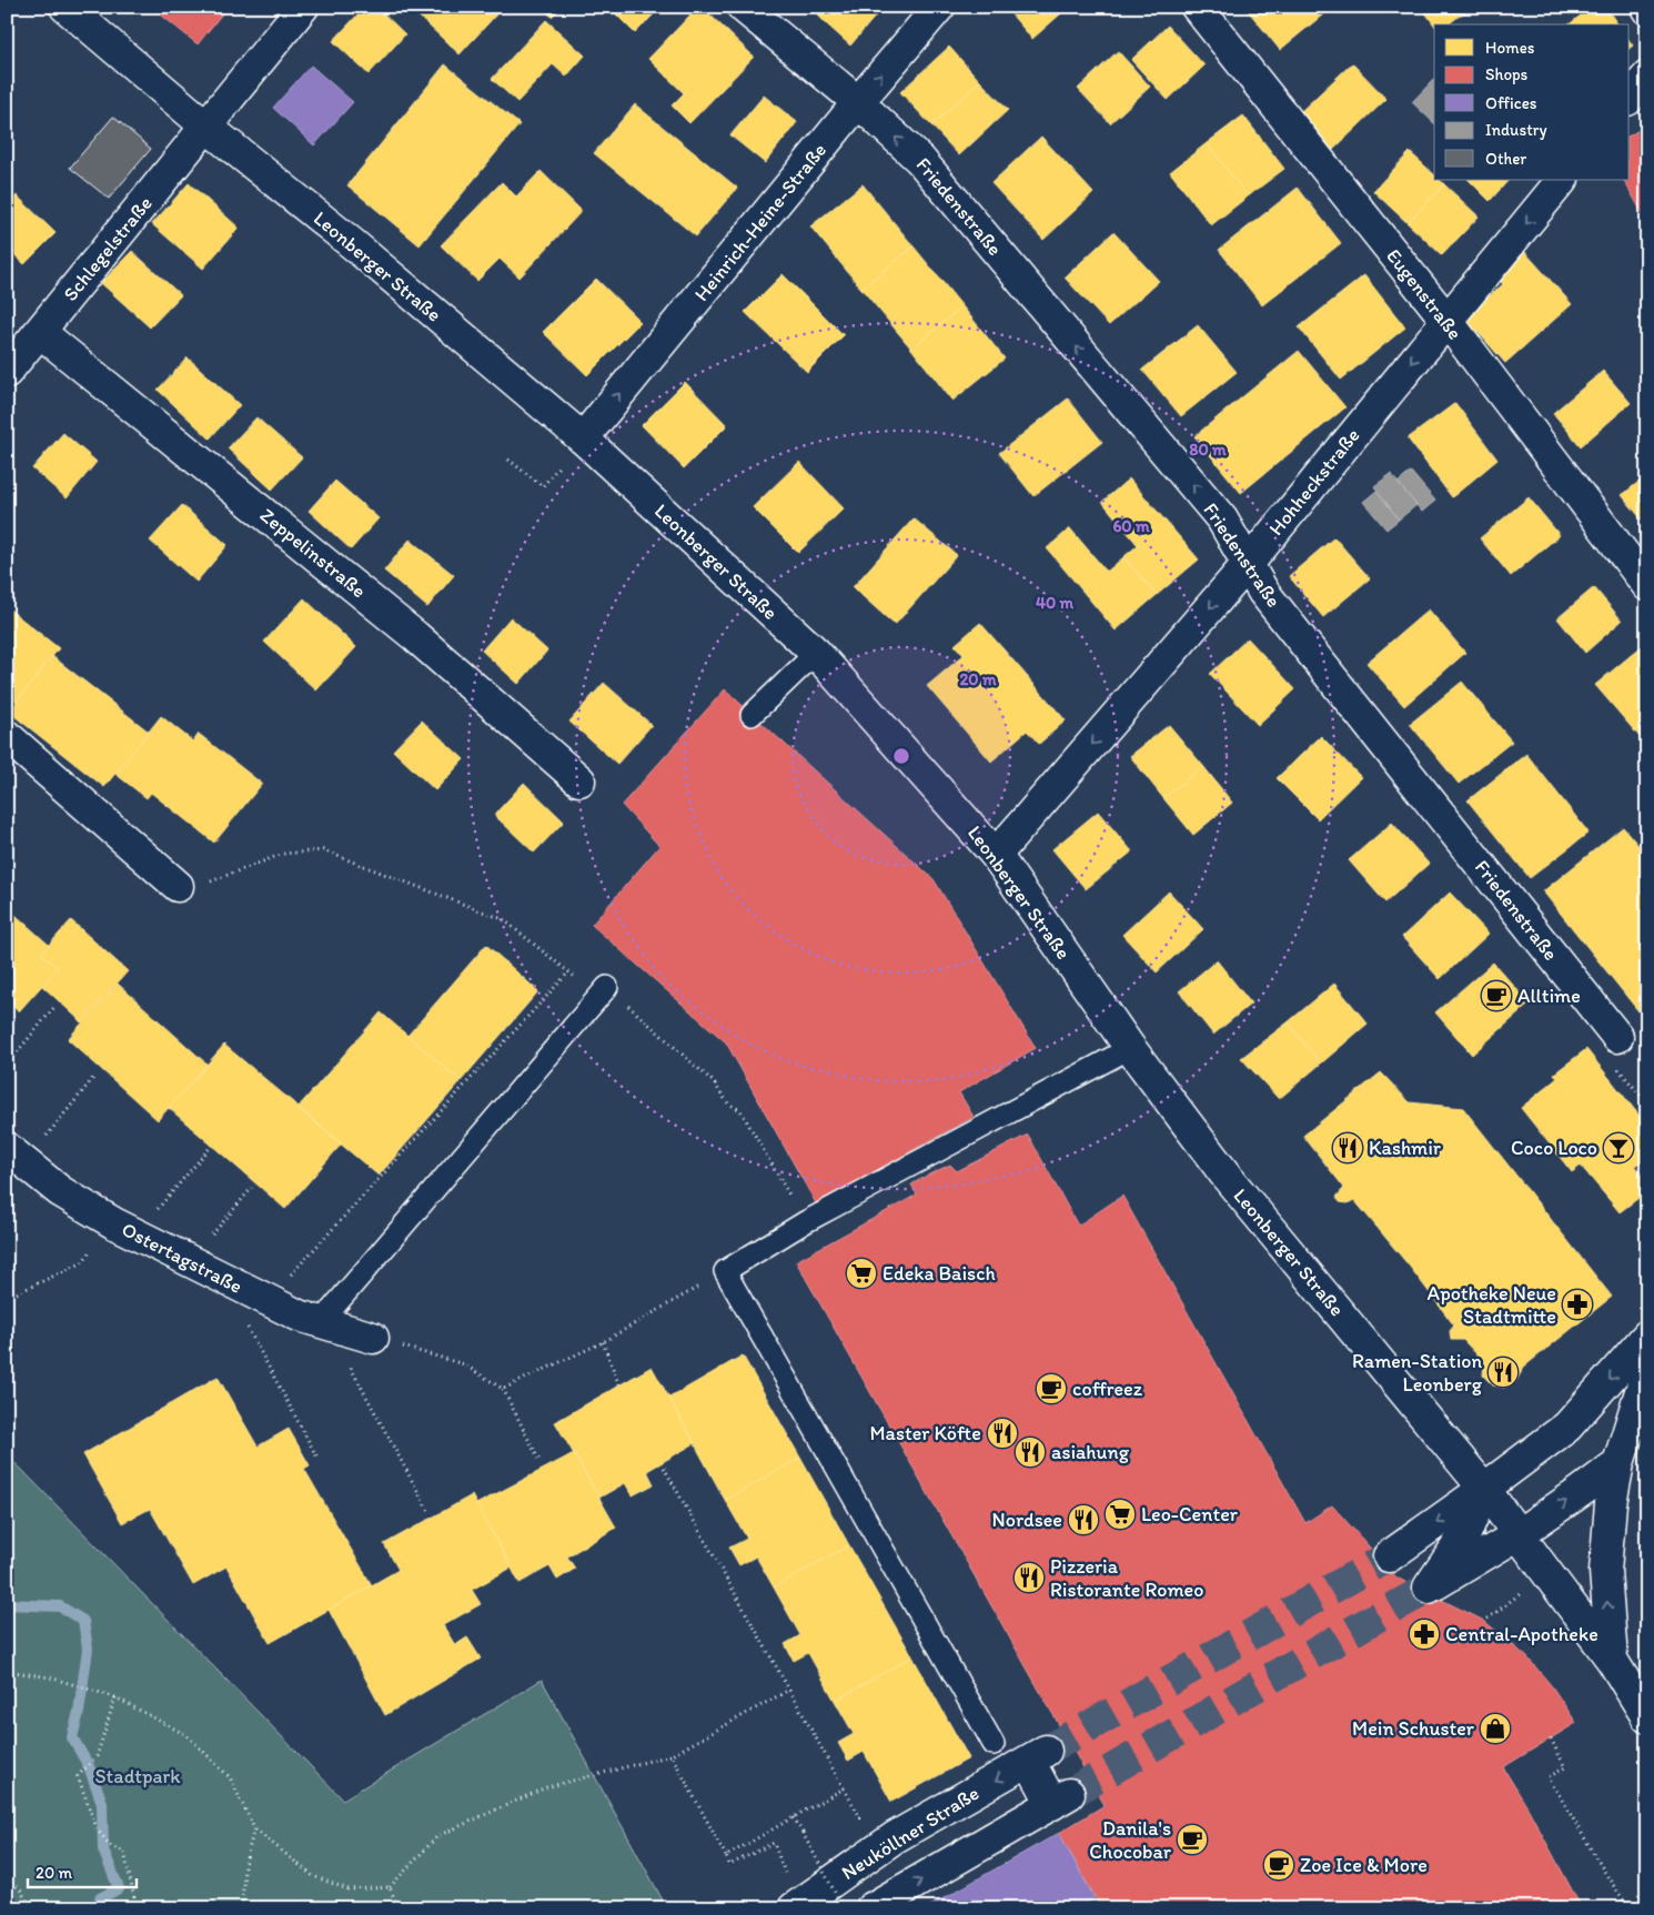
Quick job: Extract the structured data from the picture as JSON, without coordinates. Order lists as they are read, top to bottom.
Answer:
{
  "streets": {
    "street": [
      "Friedenstraße",
      "Heinrich-Heine-Straße",
      "Schlegelstraße",
      "Leonberger Straße",
      "Eugenstraße",
      "Hohheckstraße",
      "Zeppelinstraße",
      "Ostertagstraße",
      "Neuköllner Straße"
    ]
  },
  "crossings": [
    ["Friedenstraße", "Heinrich-Heine-Straße"],
    ["Friedenstraße", "Hohheckstraße"],
    ["Heinrich-Heine-Straße", "Leonberger Straße"],
    ["Schlegelstraße", "Leonberger Straße"],
    ["Schlegelstraße", "Zeppelinstraße"],
    ["Leonberger Straße", "Hohheckstraße"],
    ["Eugenstraße", "Hohheckstraße"]
  ],
  "one_way": ["Friedenstraße", "Heinrich-Heine-Straße", "Hohheckstraße"],
  "parks": ["Stadtpark"],
  "places": {
    "cafe": [
      "Alltime",
      "coffreez",
      "Danila's Chocobar",
      "Zoe Ice & More"
    ],
    "restaurant": [
      "Kashmir",
      "Ramen-Station Leonberg",
      "Master Köfte",
      "asiahung",
      "Nordsee",
      "Pizzeria Ristorante Romeo"
    ],
    "bar": ["Coco Loco"],
    "supermarket": ["Edeka Baisch", "Leo-Center"],
    "pharmacy": ["Apotheke Neue Stadtmitte", "Central-Apotheke"],
    "shop": ["Mein Schuster"]
  },
  "legend": [
    "Homes",
    "Shops",
    "Offices",
    "Industry",
    "Other"
  ],
  "scale_bar": "20 m",
  "rings": [
    "80 m",
    "60 m",
    "40 m",
    "20 m"
  ]
}
